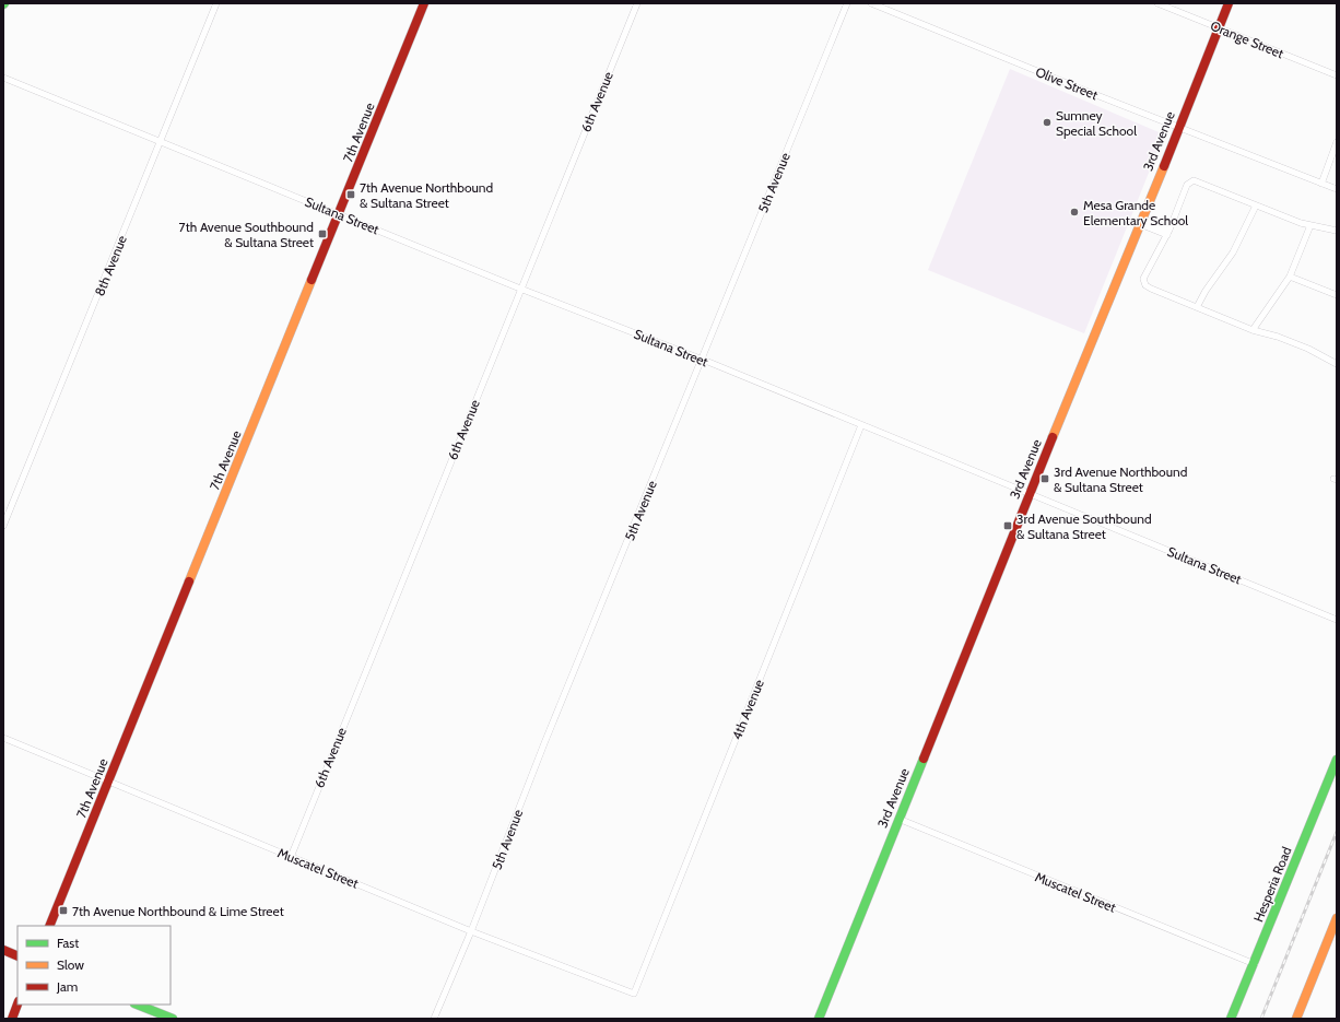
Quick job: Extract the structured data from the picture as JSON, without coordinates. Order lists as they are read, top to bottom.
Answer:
{
  "streets": {
    "street": [
      "Orange Street",
      "Olive Street",
      "6th Avenue",
      "7th Avenue",
      "3rd Avenue",
      "5th Avenue",
      "Sultana Street",
      "8th Avenue",
      "4th Avenue",
      "Muscatel Street",
      "Hesperia Road"
    ]
  },
  "crossings": [
    ["Orange Street", "3rd Avenue"],
    ["Olive Street", "3rd Avenue"],
    ["6th Avenue", "Sultana Street"],
    ["6th Avenue", "Muscatel Street"],
    ["7th Avenue", "Sultana Street"],
    ["7th Avenue", "Muscatel Street"],
    ["3rd Avenue", "Sultana Street"],
    ["3rd Avenue", "Muscatel Street"],
    ["5th Avenue", "Sultana Street"],
    ["5th Avenue", "Muscatel Street"],
    ["Sultana Street", "8th Avenue"],
    ["Sultana Street", "4th Avenue"],
    ["4th Avenue", "Muscatel Street"],
    ["Muscatel Street", "Hesperia Road"]
  ],
  "places": {
    "other": ["Sumney Special School", "Mesa Grande Elementary School"],
    "transit": [
      "7th Avenue Northbound & Sultana Street",
      "7th Avenue Southbound & Sultana Street",
      "3rd Avenue Northbound & Sultana Street",
      "3rd Avenue Southbound & Sultana Street",
      "7th Avenue Northbound & Lime Street"
    ]
  },
  "legend": ["Fast", "Slow", "Jam"]
}
